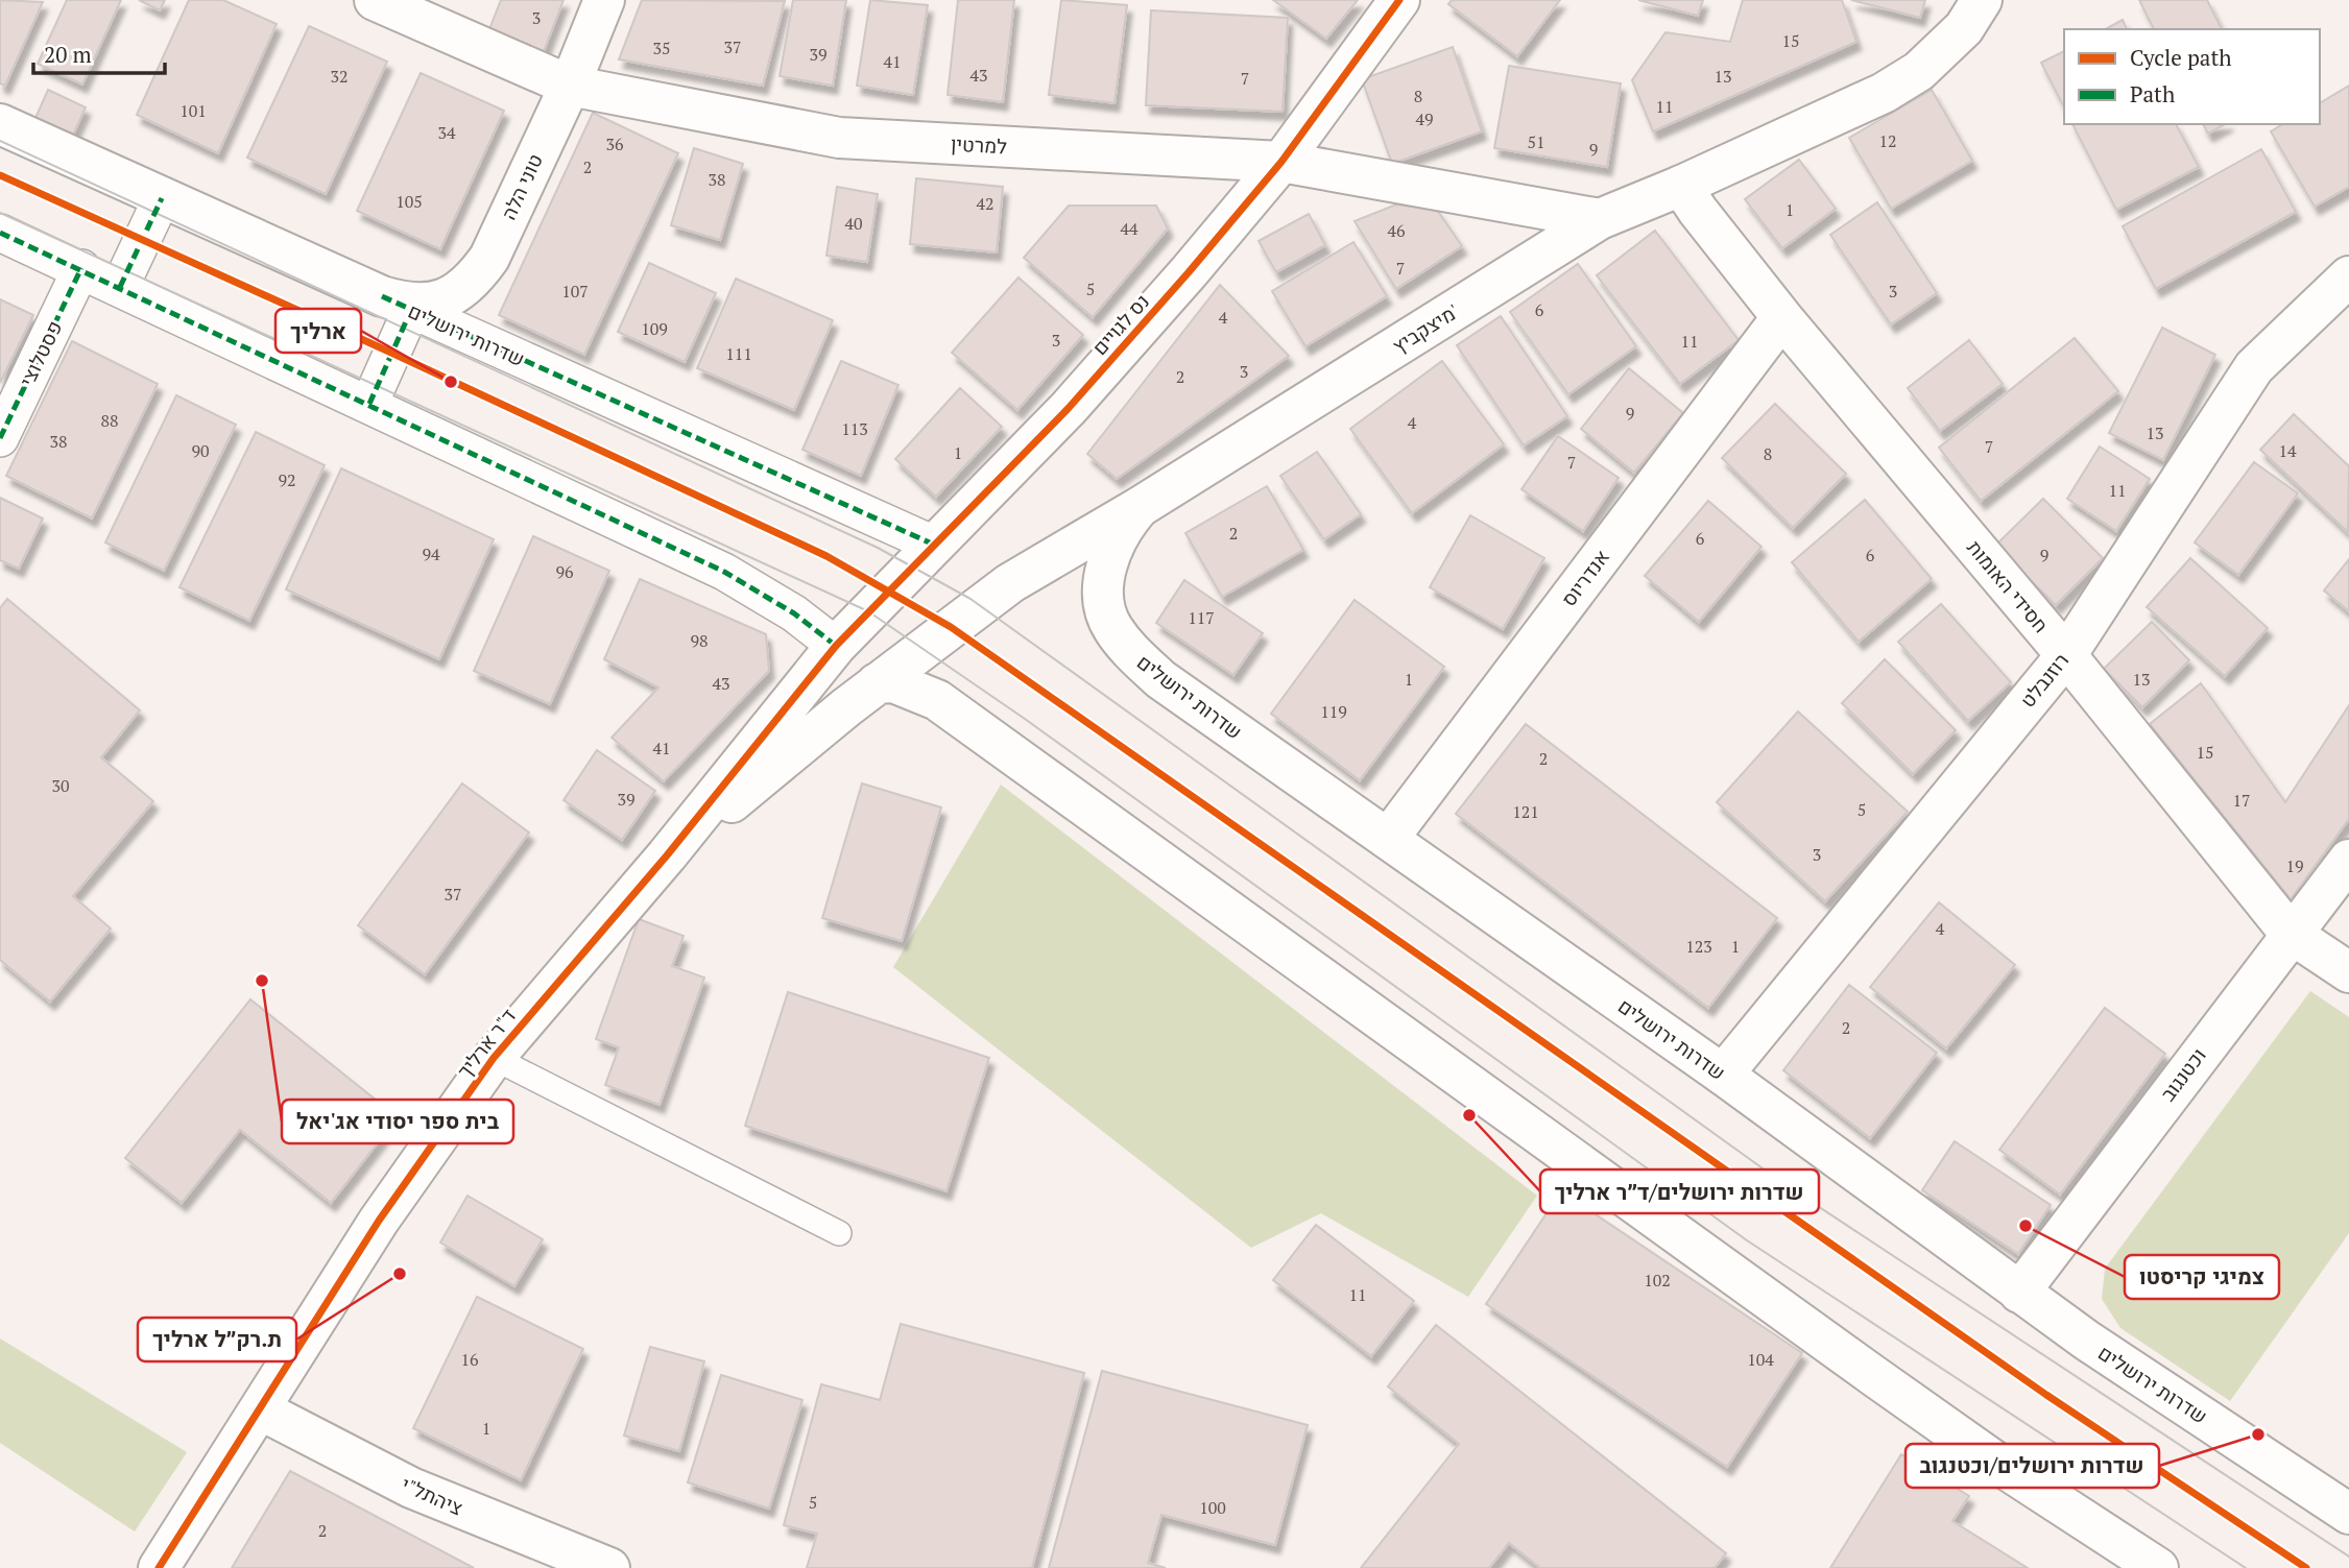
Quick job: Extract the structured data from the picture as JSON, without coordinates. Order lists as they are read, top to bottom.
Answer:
{
  "streets": {
    "street": [
      "למרטין",
      "טוני הלה",
      "נס לגויים",
      "מיצקביץ'",
      "שדרות ירושלים",
      "פסטלוצי",
      "אנדריוס",
      "חסידי האומות",
      "רוזנבלט",
      "ד\"ר ארליך",
      "וכטנגוב",
      "ציהתל\"י"
    ]
  },
  "crossings": [
    ["למרטין", "טוני הלה"],
    ["למרטין", "נס לגויים"],
    ["למרטין", "מיצקביץ'"],
    ["טוני הלה", "שדרות ירושלים"],
    ["נס לגויים", "שדרות ירושלים"],
    ["נס לגויים", "ד\"ר ארליך"],
    ["מיצקביץ'", "שדרות ירושלים"],
    ["מיצקביץ'", "חסידי האומות"],
    ["מיצקביץ'", "ד\"ר ארליך"],
    ["שדרות ירושלים", "אנדריוס"],
    ["שדרות ירושלים", "רוזנבלט"],
    ["שדרות ירושלים", "וכטנגוב"],
    ["אנדריוס", "חסידי האומות"],
    ["חסידי האומות", "רוזנבלט"],
    ["חסידי האומות", "וכטנגוב"],
    ["ד\"ר ארליך", "ציהתל\"י"]
  ],
  "places": [
    "ארליך",
    "בית ספר יסודי אג'יאל",
    "שדרות ירושלים/ד״ר ארליך",
    "צמיגי קריסטו",
    "ת.רק״ל ארליך",
    "שדרות ירושלים/וכטנגוב"
  ],
  "house_numbers": [
    "3",
    "15",
    "37",
    "35",
    "39",
    "41",
    "43",
    "32",
    "13",
    "7",
    "8",
    "11",
    "101",
    "49",
    "34",
    "12",
    "51",
    "36",
    "9",
    "2",
    "38",
    "105",
    "42",
    "1",
    "40",
    "44",
    "46",
    "7",
    "5",
    "107",
    "3",
    "6",
    "4",
    "109",
    "3",
    "11",
    "111",
    "3",
    "2",
    "9",
    "88",
    "4",
    "113",
    "13",
    "38",
    "7",
    "90",
    "14",
    "1",
    "8",
    "7",
    "92",
    "11",
    "2",
    "6",
    "94",
    "6",
    "9",
    "96",
    "117",
    "98",
    "1",
    "13",
    "43",
    "119",
    "41",
    "15",
    "2",
    "30",
    "39",
    "17",
    "5",
    "121",
    "3",
    "19",
    "37",
    "4",
    "123",
    "1",
    "2",
    "102",
    "11",
    "16",
    "104",
    "1",
    "5",
    "100",
    "2"
  ],
  "legend": ["Cycle path", "Path"],
  "scale_bar": "20 m"
}
